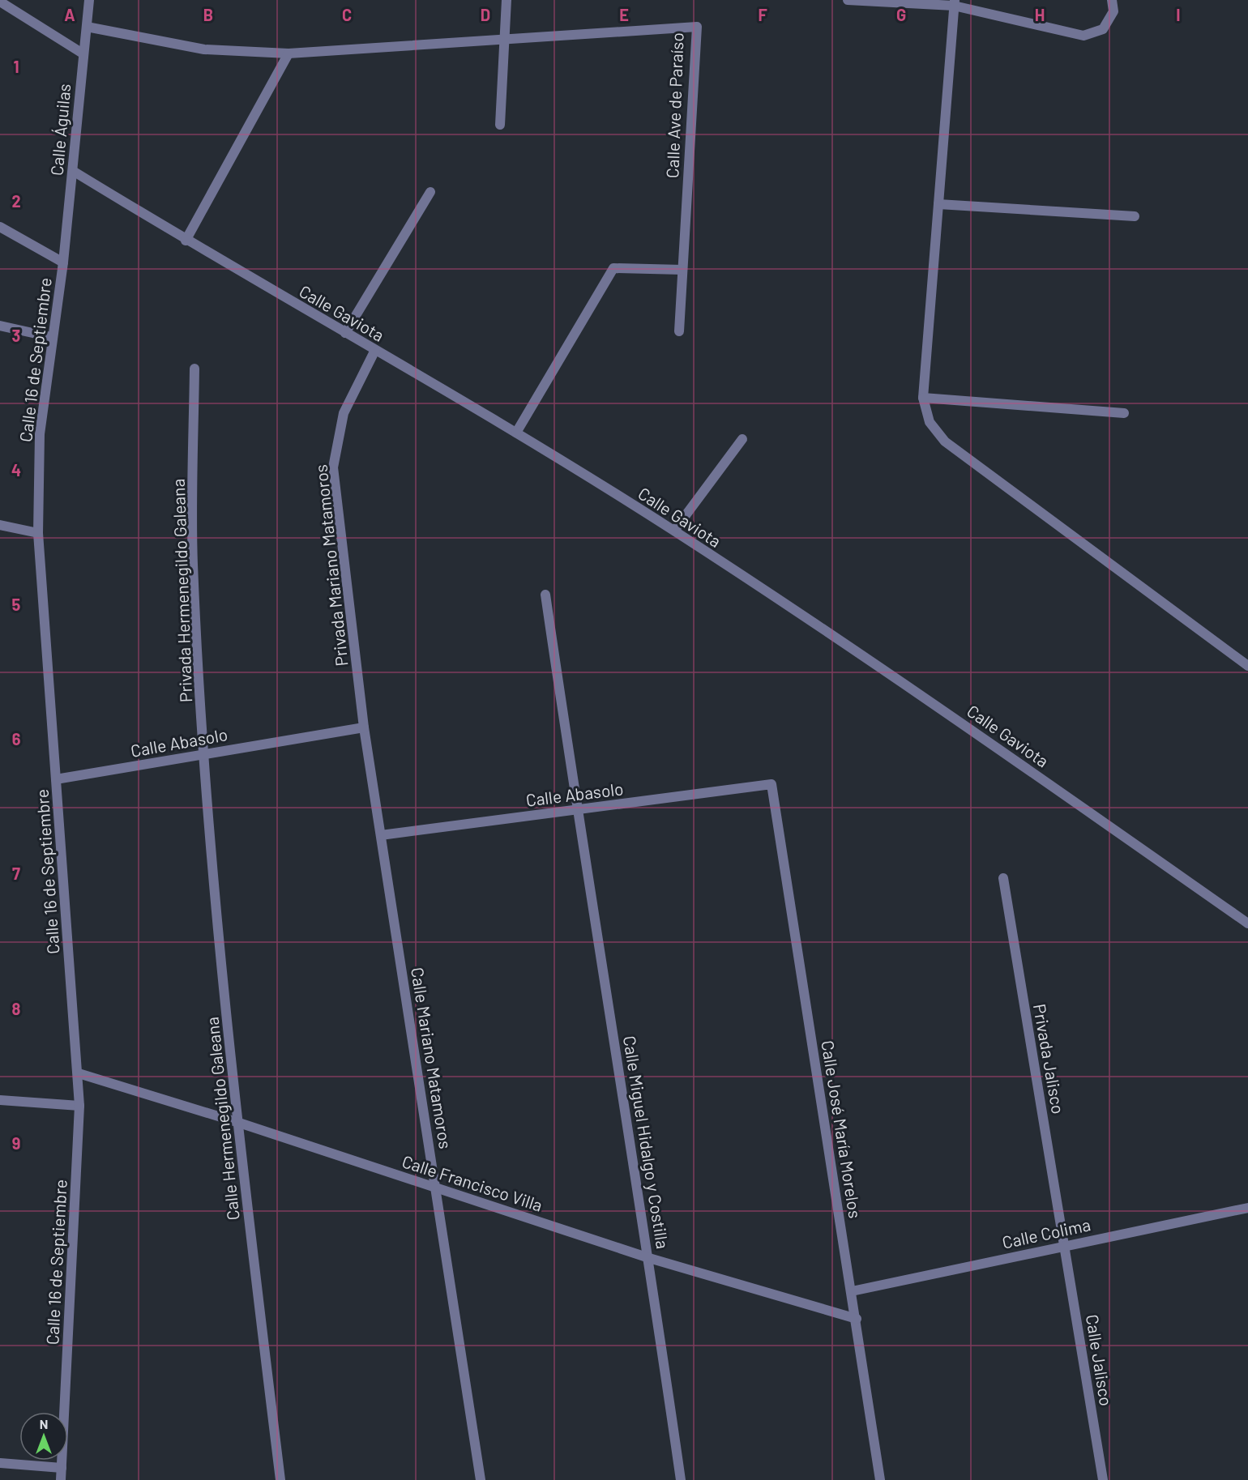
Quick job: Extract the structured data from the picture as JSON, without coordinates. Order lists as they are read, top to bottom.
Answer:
{
  "streets": {
    "street": [
      "Calle Ave de Paraíso",
      "Calle Águilas",
      "Calle Gaviota",
      "Calle 16 de Septiembre",
      "Privada Mariano Matamoros",
      "Privada Hermenegildo Galeana",
      "Calle Abasolo",
      "Calle Mariano Matamoros",
      "Privada Jalisco",
      "Calle Hermenegildo Galeana",
      "Calle José María Morelos",
      "Calle Miguel Hidalgo y Costilla",
      "Calle Francisco Villa",
      "Calle Colima",
      "Calle Jalisco"
    ]
  },
  "crossings": [
    ["Calle Ave de Paraíso", "Calle Águilas"],
    ["Calle Águilas", "Calle Gaviota"],
    ["Calle Águilas", "Calle 16 de Septiembre"],
    ["Calle Gaviota", "Privada Mariano Matamoros"],
    ["Calle 16 de Septiembre", "Calle Abasolo"],
    ["Calle 16 de Septiembre", "Calle Francisco Villa"],
    ["Privada Mariano Matamoros", "Calle Abasolo"],
    ["Privada Mariano Matamoros", "Calle Mariano Matamoros"],
    ["Privada Hermenegildo Galeana", "Calle Abasolo"],
    ["Privada Hermenegildo Galeana", "Calle Hermenegildo Galeana"],
    ["Calle Abasolo", "Calle Mariano Matamoros"],
    ["Calle Abasolo", "Calle Hermenegildo Galeana"],
    ["Calle Abasolo", "Calle José María Morelos"],
    ["Calle Abasolo", "Calle Miguel Hidalgo y Costilla"],
    ["Calle Mariano Matamoros", "Calle Francisco Villa"],
    ["Privada Jalisco", "Calle Colima"],
    ["Privada Jalisco", "Calle Jalisco"],
    ["Calle Hermenegildo Galeana", "Calle Francisco Villa"],
    ["Calle José María Morelos", "Calle Francisco Villa"],
    ["Calle José María Morelos", "Calle Colima"],
    ["Calle Miguel Hidalgo y Costilla", "Calle Francisco Villa"],
    ["Calle Colima", "Calle Jalisco"]
  ],
  "north": "top",
  "grid": {
    "columns": [
      "A",
      "B",
      "C",
      "D",
      "E",
      "F",
      "G",
      "H",
      "I"
    ],
    "rows": [
      "1",
      "2",
      "3",
      "4",
      "5",
      "6",
      "7",
      "8",
      "9"
    ]
  }
}
